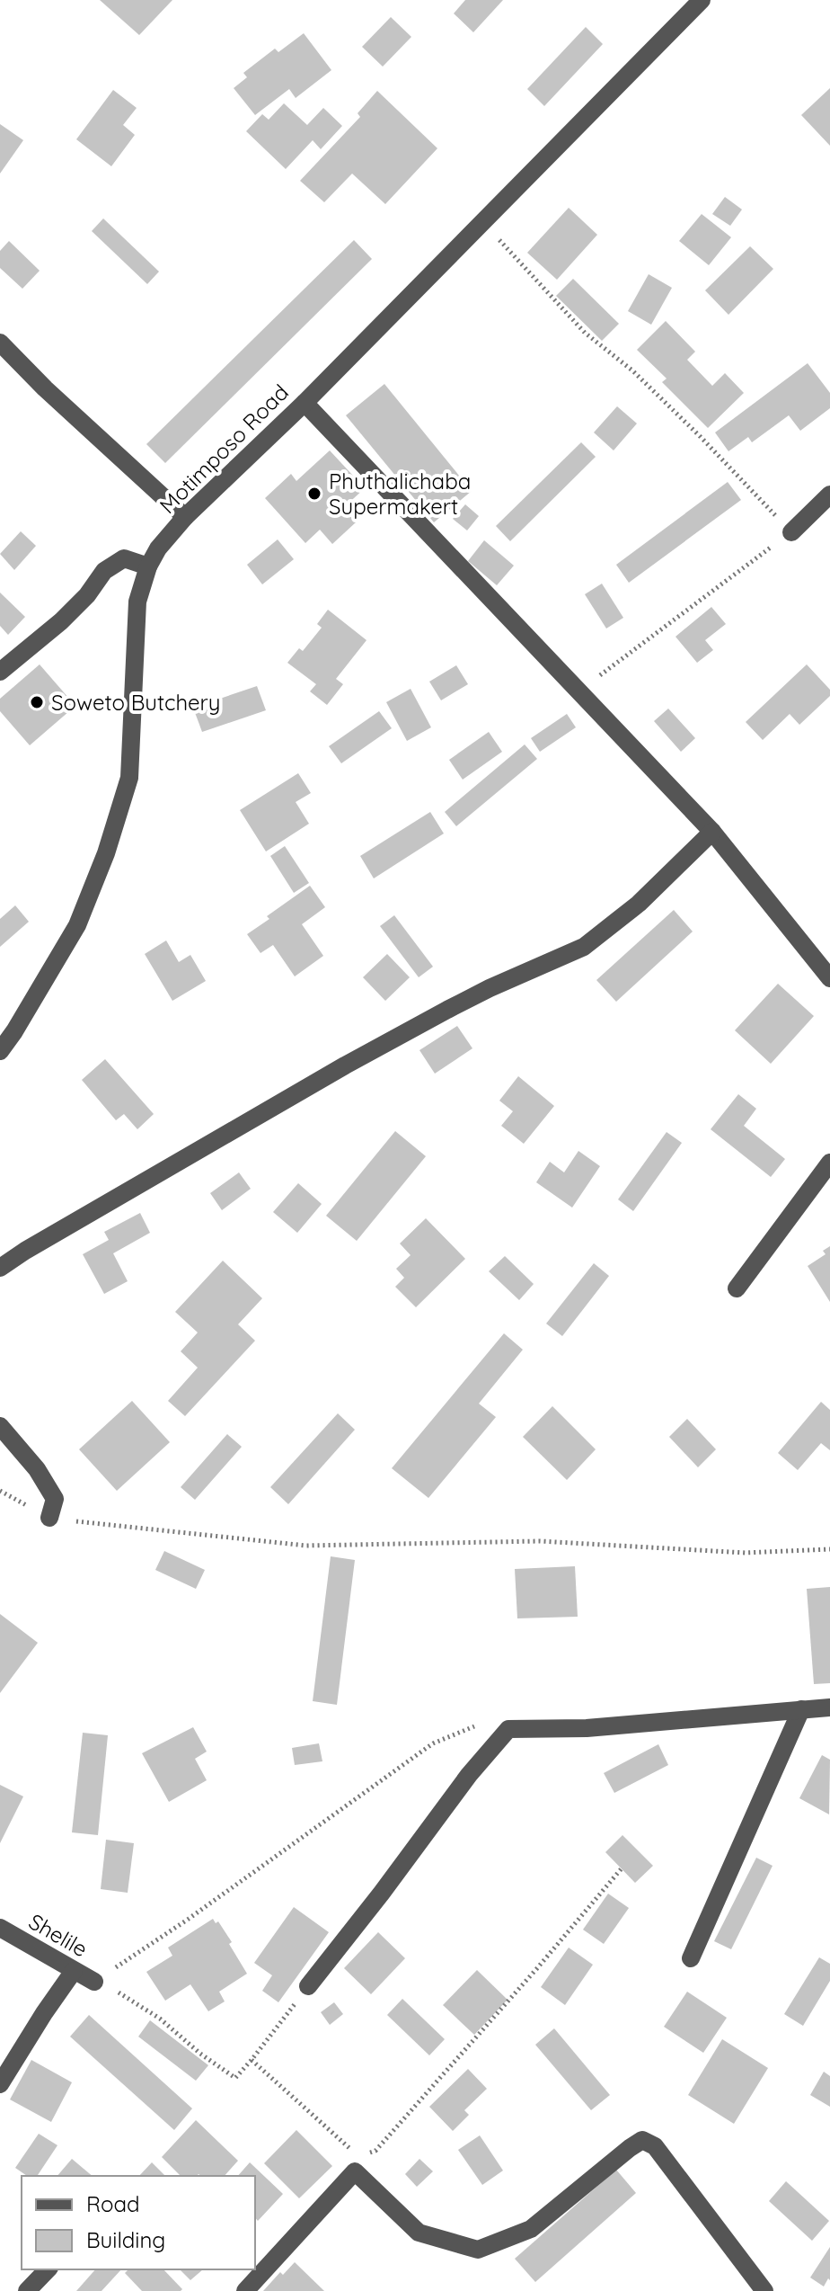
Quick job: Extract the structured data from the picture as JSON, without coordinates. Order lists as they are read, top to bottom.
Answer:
{
  "streets": {
    "street": ["Motimposo Road", "Shelile"]
  },
  "places": ["Phuthalichaba Supermakert", "Soweto Butchery"],
  "legend": ["Road", "Building"]
}
